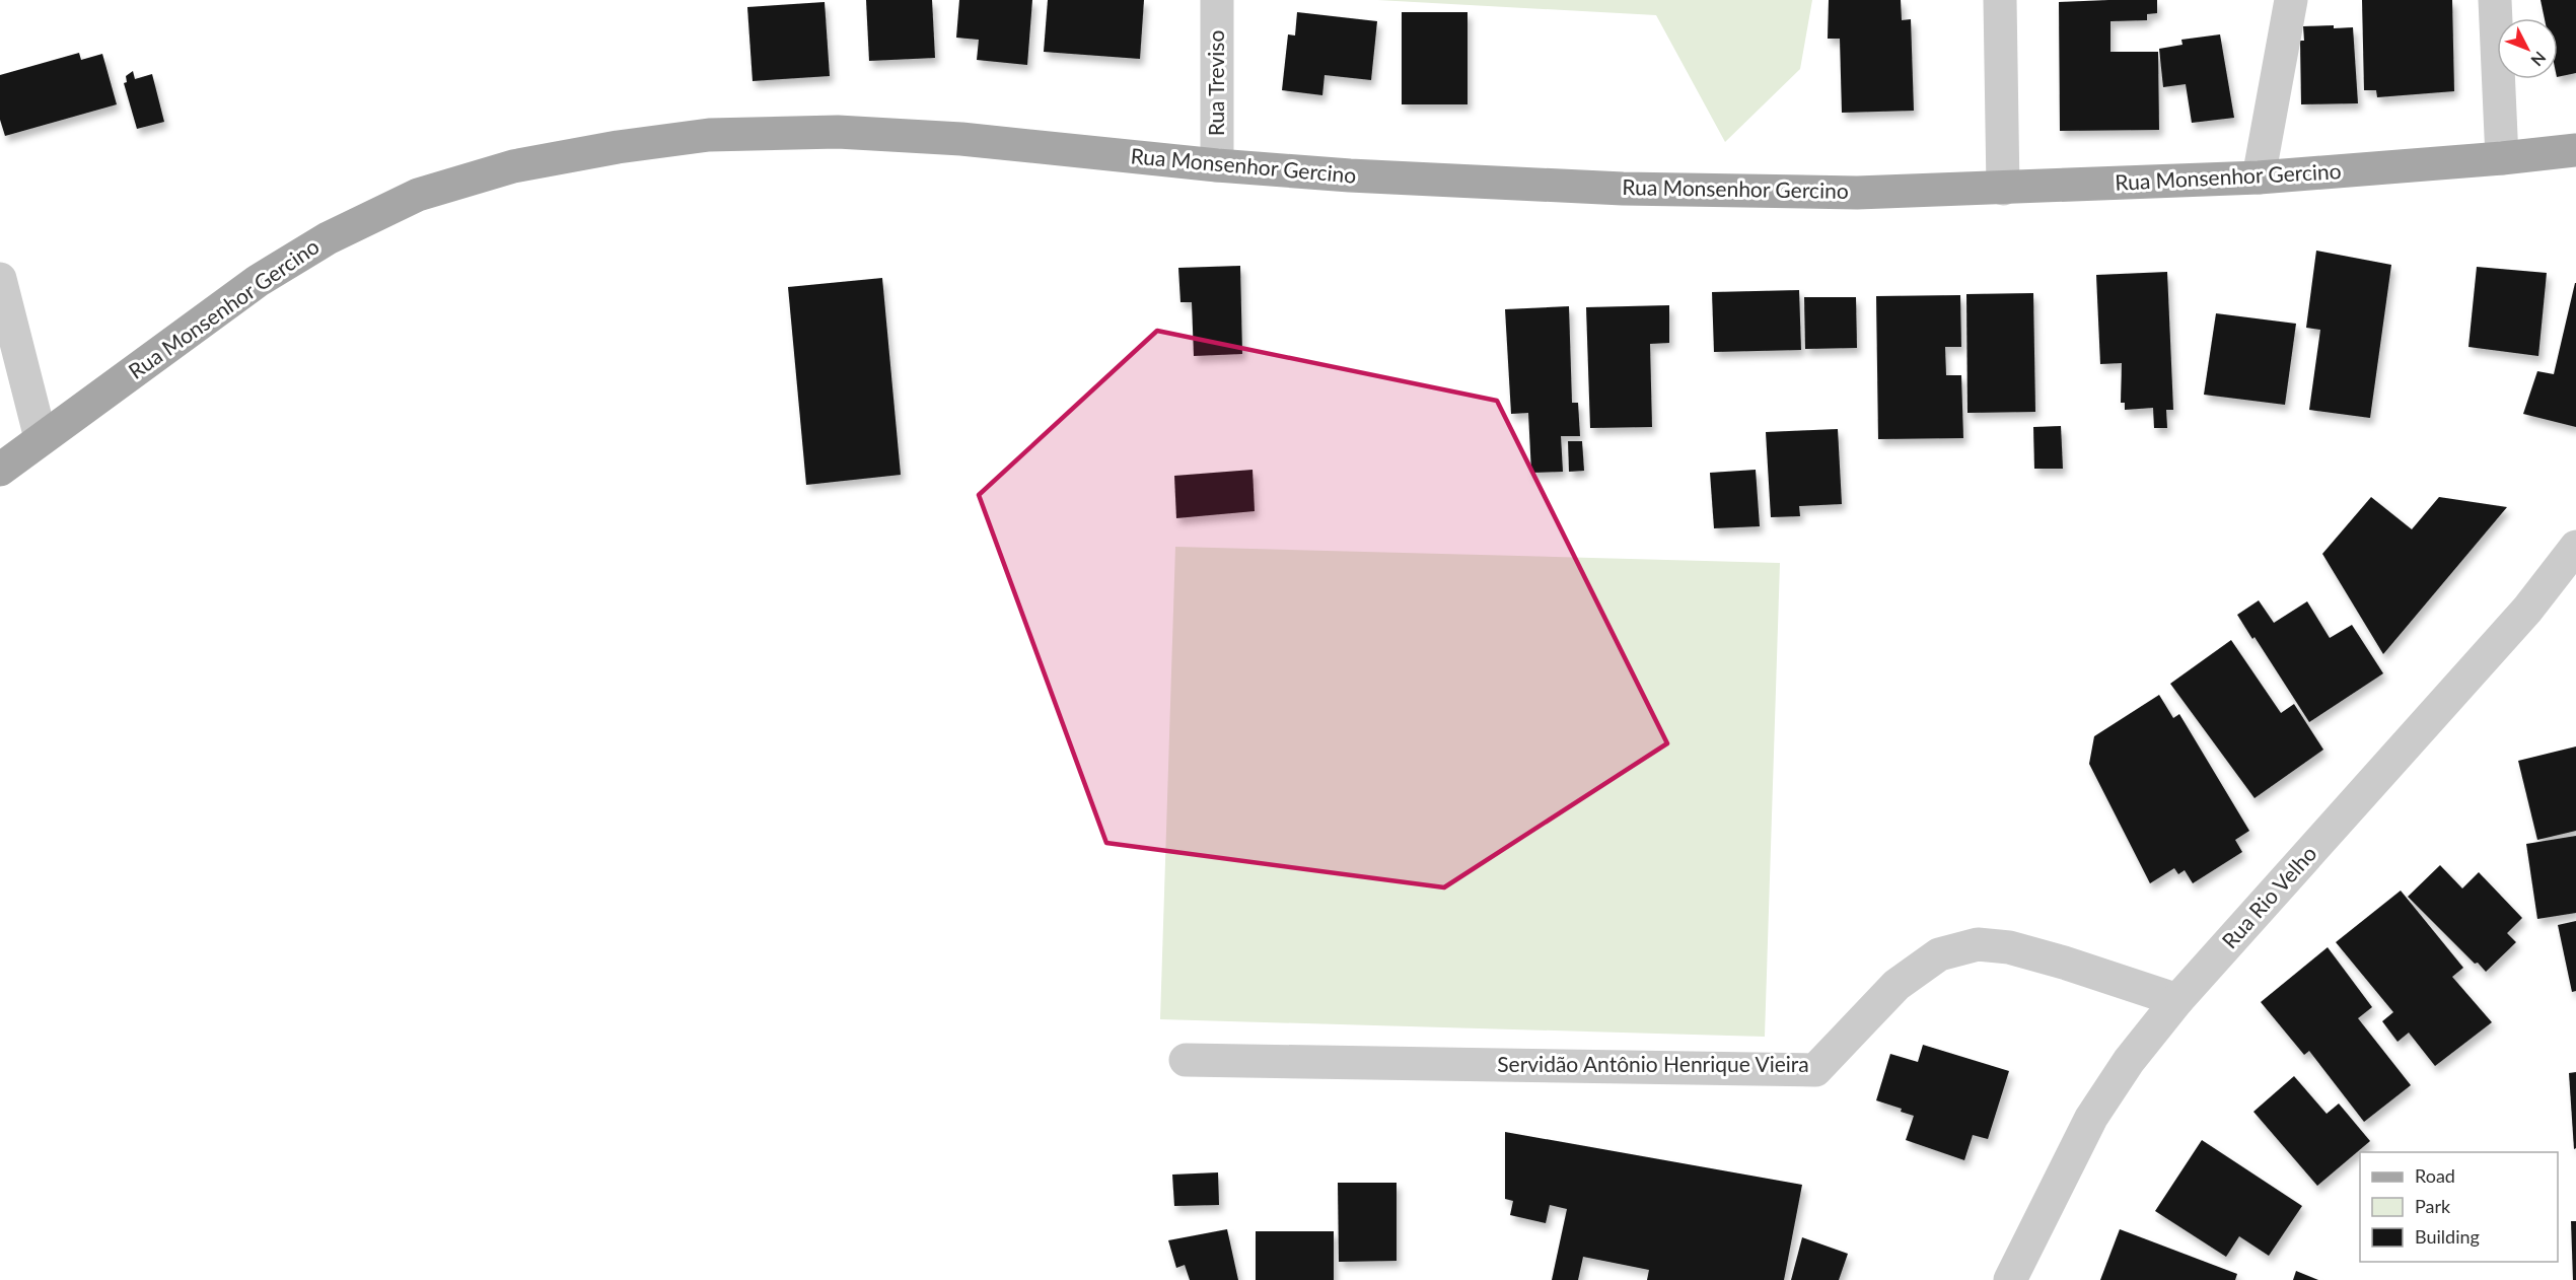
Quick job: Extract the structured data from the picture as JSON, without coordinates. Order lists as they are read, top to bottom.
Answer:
{
  "streets": {
    "main road": ["Rua Monsenhor Gercino"],
    "street": ["Rua Treviso", "Rua Rio Velho", "Servidão Antônio Henrique Vieira"]
  },
  "crossings": [
    ["Rua Treviso", "Rua Monsenhor Gercino"],
    ["Rua Rio Velho", "Servidão Antônio Henrique Vieira"]
  ],
  "legend": ["Road", "Park", "Building"],
  "north": "bottom right"
}
